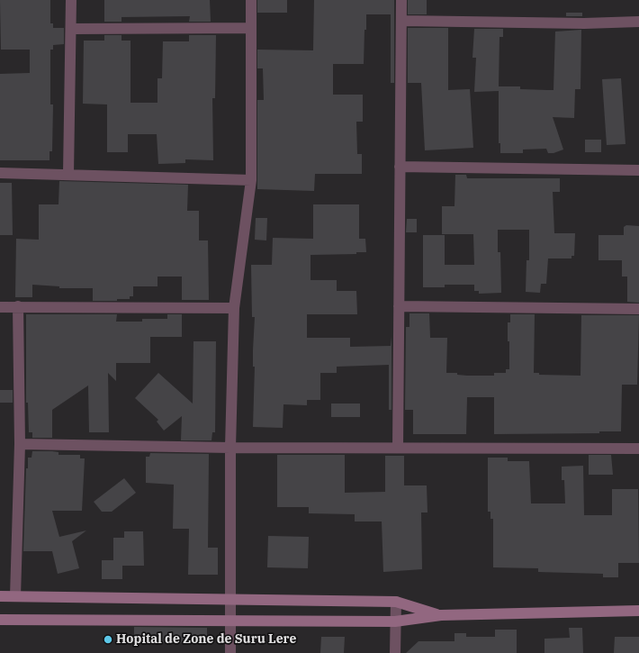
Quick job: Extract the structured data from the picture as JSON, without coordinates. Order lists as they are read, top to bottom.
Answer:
{
  "places": ["Hopital de Zone de Suru Lere"]
}
